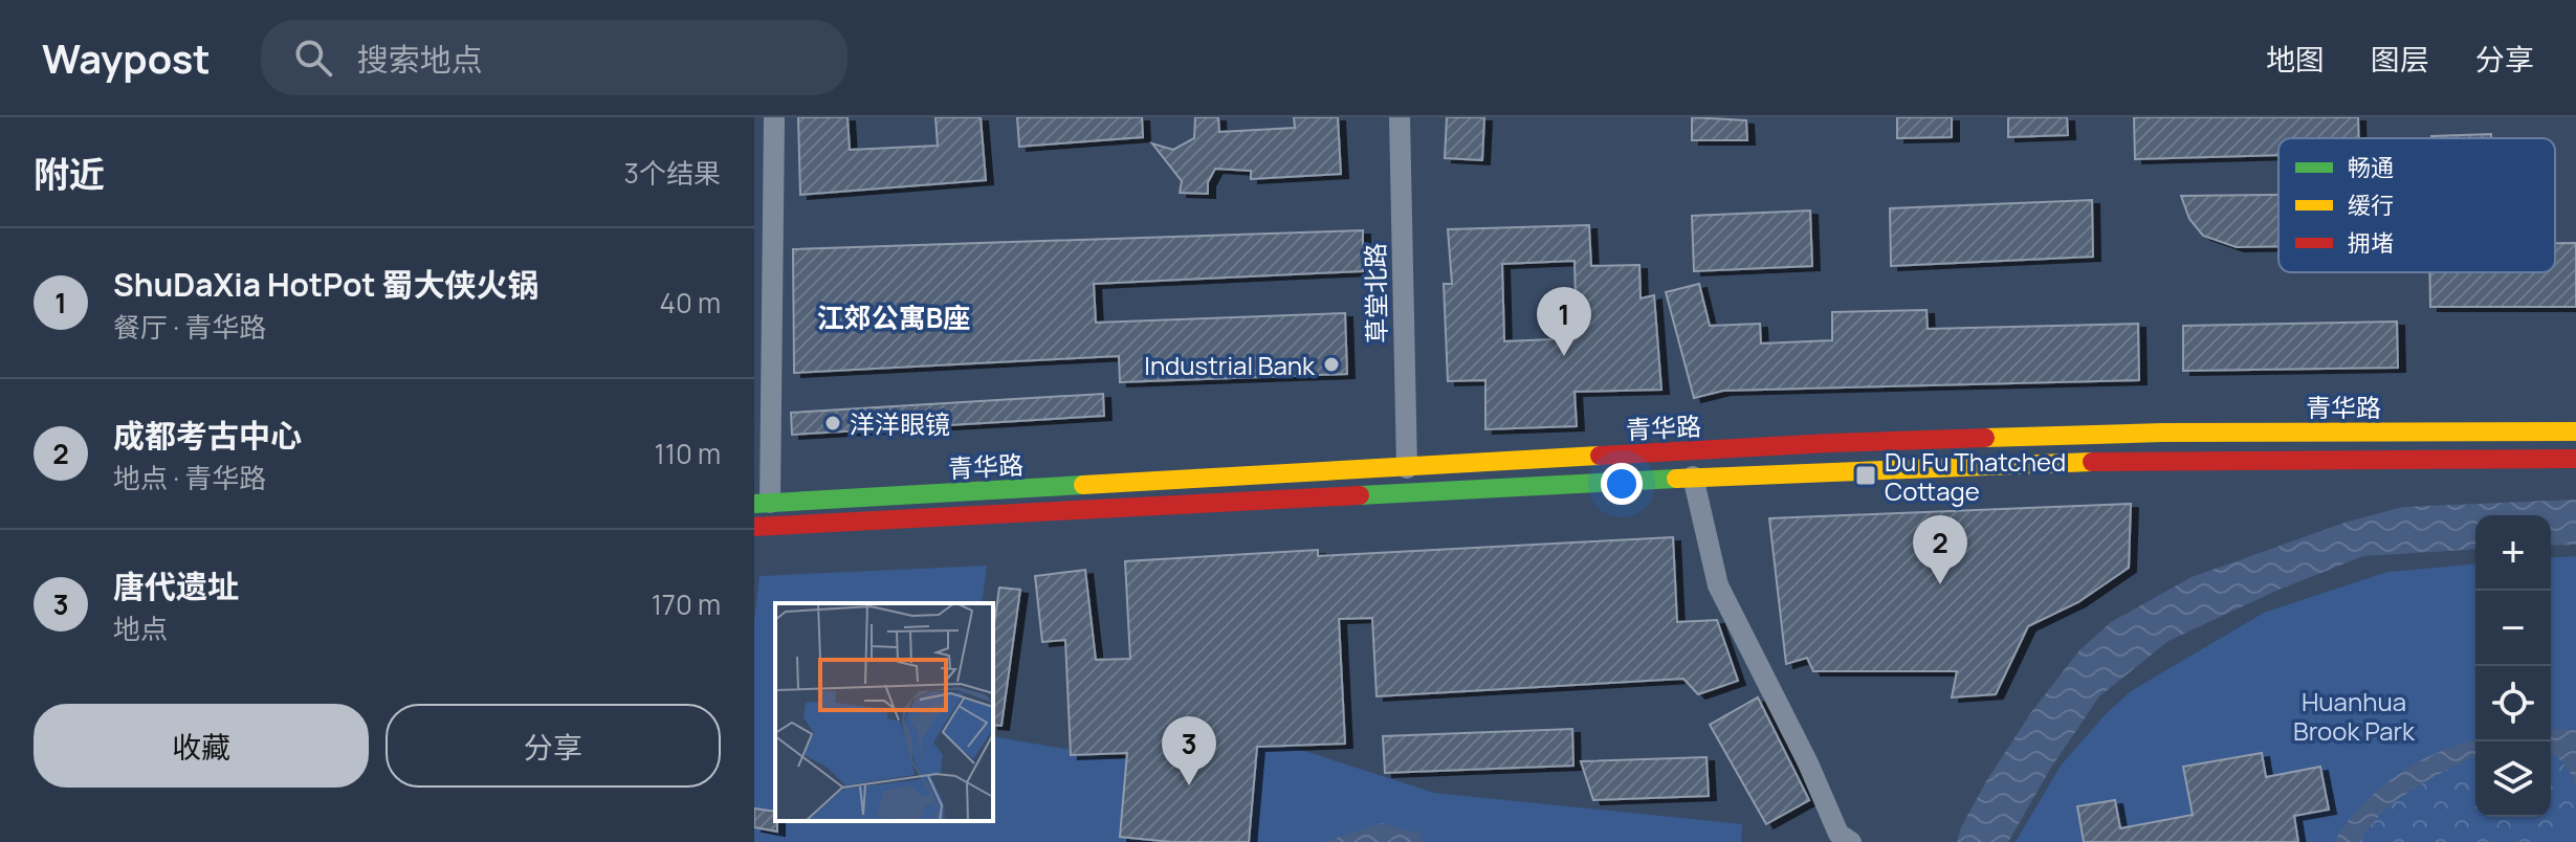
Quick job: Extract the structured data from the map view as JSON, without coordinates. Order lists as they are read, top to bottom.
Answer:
{
  "streets": {
    "main road": ["青华路"],
    "street": ["草堂北路"]
  },
  "crossings": [
    ["草堂北路", "青华路"]
  ],
  "districts": ["江郊公寓B座"],
  "parks": ["Huanhua Brook Park"],
  "places": {
    "other": ["Industrial Bank", "洋洋眼镜"],
    "transit": ["Du Fu Thatched Cottage"]
  },
  "legend": ["畅通", "缓行", "拥堵"],
  "page": {
    "header": "Waypost",
    "search": "搜索地点",
    "nav": ["地图", "图层", "分享"],
    "heading": ["附近", "3个结果"],
    "list": [
      {
        "mark": "1",
        "name": "ShuDaXia HotPot 蜀大侠火锅",
        "note": "餐厅 · 青华路",
        "value": "40 m"
      },
      {
        "mark": "2",
        "name": "成都考古中心",
        "note": "地点 · 青华路",
        "value": "110 m"
      },
      {
        "mark": "3",
        "name": "唐代遗址",
        "note": "地点",
        "value": "170 m"
      }
    ],
    "pins": ["1", "2", "3"],
    "map_buttons": ["+", "−"],
    "buttons": ["收藏", "分享"]
  }
}
